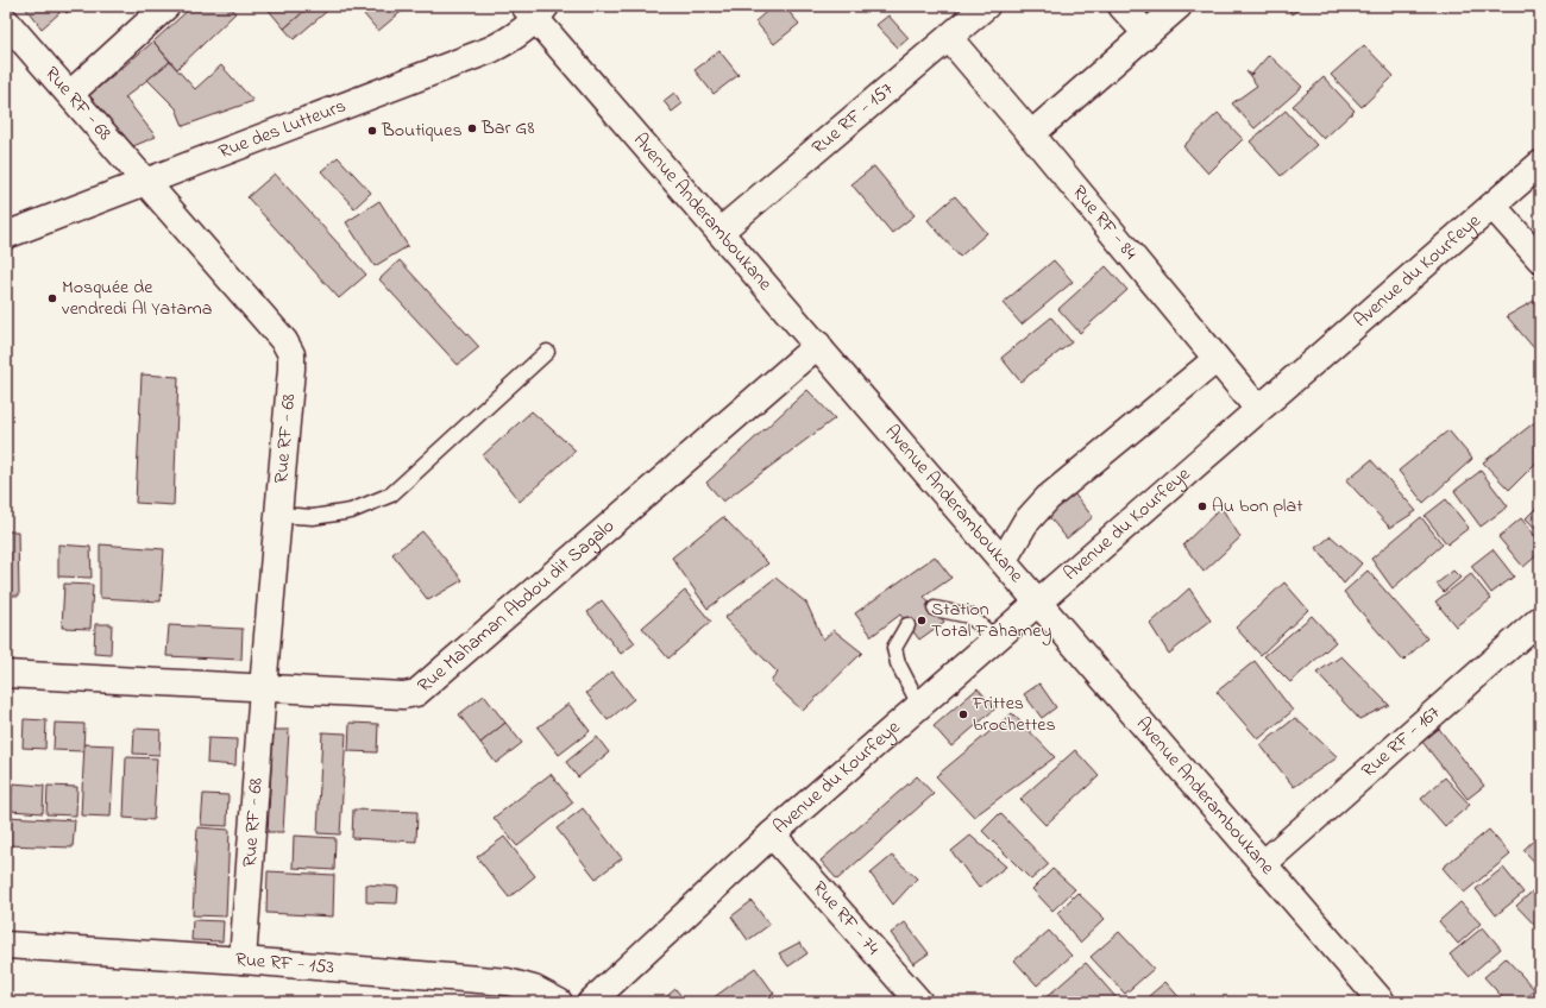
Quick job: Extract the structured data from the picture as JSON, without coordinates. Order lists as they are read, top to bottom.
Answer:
{
  "streets": {
    "street": [
      "Rue RF - 68",
      "Rue RF - 157",
      "Rue des Lutteurs",
      "Avenue Anderamboukane",
      "Rue RF - 84",
      "Avenue du Kourfeye",
      "Rue Mahaman Abdou dit Sagalo",
      "Rue RF - 167",
      "Rue RF - 74",
      "Rue RF - 153"
    ]
  },
  "crossings": [
    ["Rue RF - 68", "Rue des Lutteurs"],
    ["Rue RF - 68", "Rue Mahaman Abdou dit Sagalo"],
    ["Rue RF - 68", "Rue RF - 153"],
    ["Rue RF - 157", "Avenue Anderamboukane"],
    ["Rue RF - 157", "Rue RF - 84"],
    ["Rue des Lutteurs", "Avenue Anderamboukane"],
    ["Avenue Anderamboukane", "Avenue du Kourfeye"],
    ["Avenue Anderamboukane", "Rue Mahaman Abdou dit Sagalo"],
    ["Avenue Anderamboukane", "Rue RF - 167"],
    ["Rue RF - 84", "Avenue du Kourfeye"],
    ["Avenue du Kourfeye", "Rue RF - 74"]
  ],
  "places": [
    "Bar G8",
    "Boutiques",
    "Mosquée de vendredi Al Yatama",
    "Au bon plat",
    "Station Total Fahamey",
    "Frittes brochettes"
  ]
}
